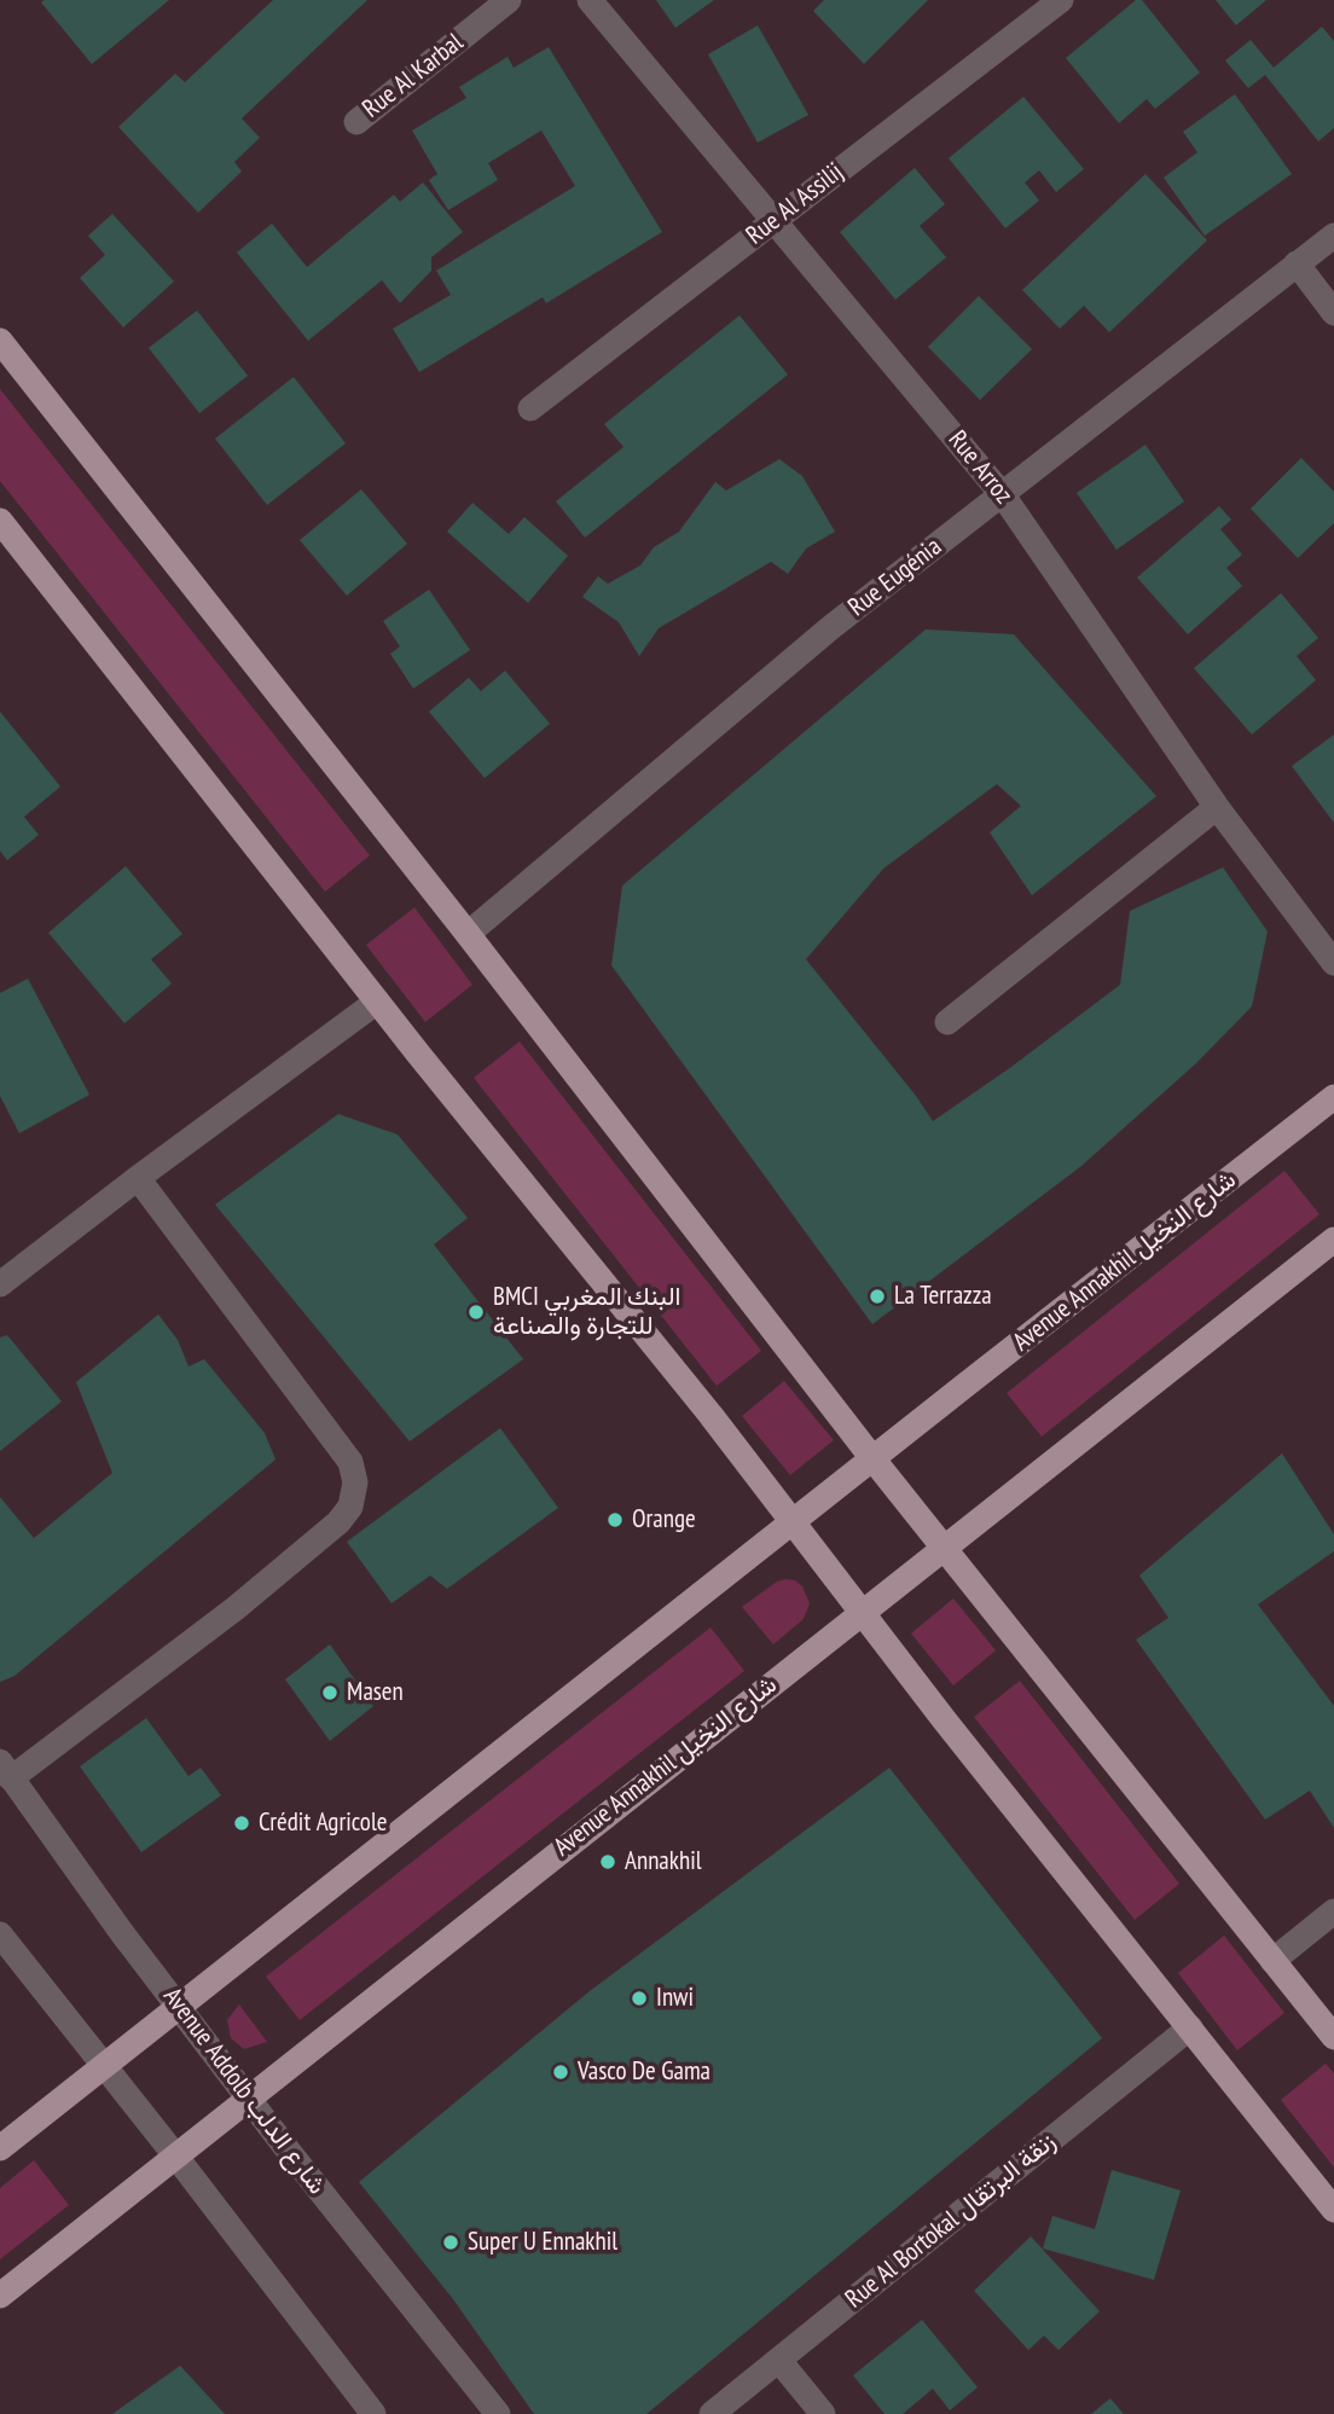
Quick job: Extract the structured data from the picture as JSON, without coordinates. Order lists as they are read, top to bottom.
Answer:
{
  "streets": {
    "main road": ["Avenue Annakhil شارع النخيل"],
    "street": [
      "Rue Al Karbal",
      "Rue Al Assilij",
      "Rue Arroz",
      "Rue Eugénia",
      "Avenue Addolb شارع الدلب",
      "Rue Al Bortokal زنقة البرتقال"
    ]
  },
  "crossings": [
    ["Rue Al Assilij", "Rue Arroz"],
    ["Rue Arroz", "Rue Eugénia"],
    ["Avenue Annakhil شارع النخيل", "Avenue Addolb شارع الدلب"]
  ],
  "places": [
    "La Terrazza",
    "BMCI البنك المغربي للتجارة والصناعة",
    "Orange",
    "Masen",
    "Crédit Agricole",
    "Annakhil",
    "Inwi",
    "Vasco De Gama",
    "Super U Ennakhil"
  ]
}
